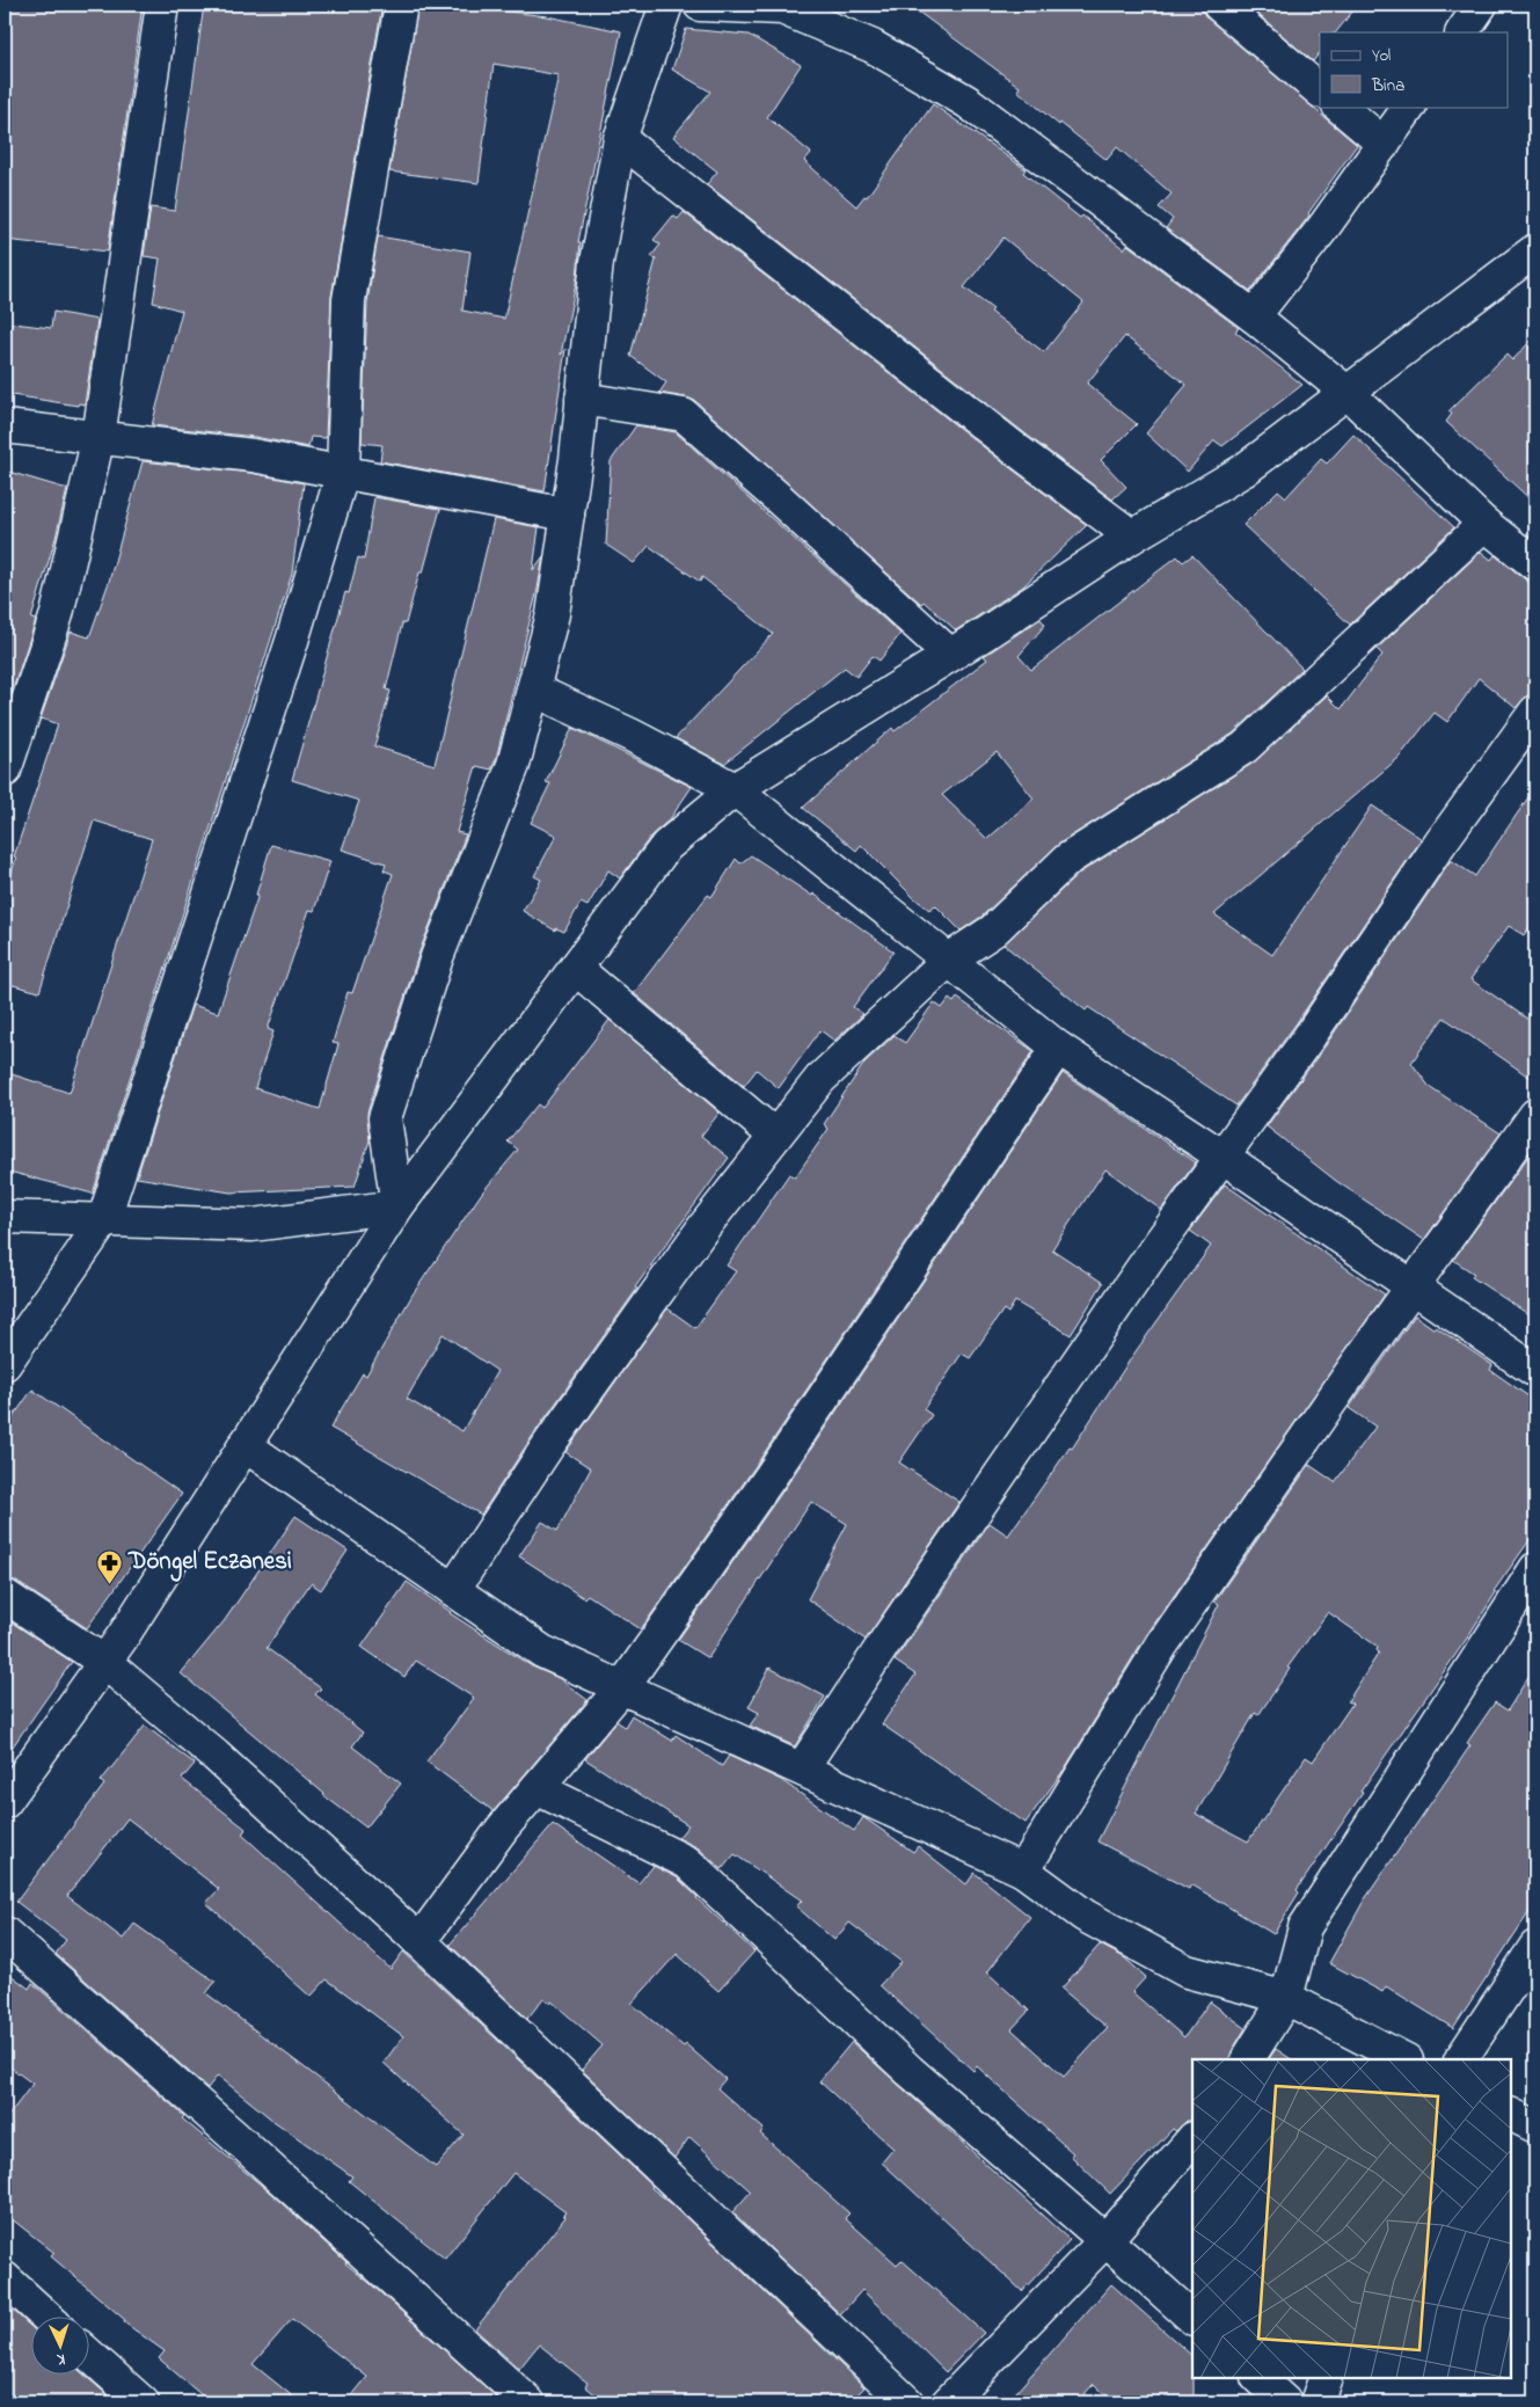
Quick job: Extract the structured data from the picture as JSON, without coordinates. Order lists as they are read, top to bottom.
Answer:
{
  "places": {
    "pharmacy": ["Döngel Eczanesi"]
  },
  "legend": ["Yol", "Bina"],
  "north": "bottom"
}
